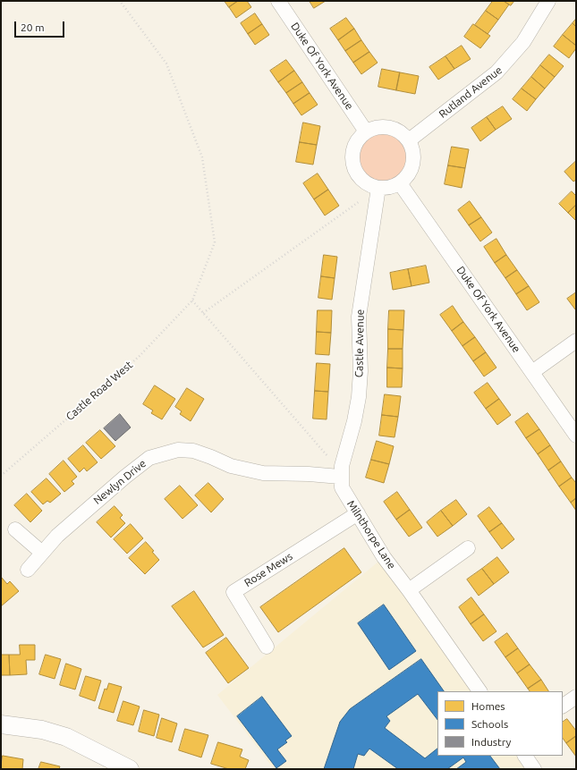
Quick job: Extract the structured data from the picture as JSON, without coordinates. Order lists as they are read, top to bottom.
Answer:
{
  "streets": {
    "street": [
      "Duke Of York Avenue",
      "Rutland Avenue",
      "Castle Avenue",
      "Newlyn Drive",
      "Milnthorpe Lane",
      "Rose Mews"
    ],
    "path": ["Castle Road West"]
  },
  "crossings": [
    ["Duke Of York Avenue", "Rutland Avenue"],
    ["Duke Of York Avenue", "Castle Avenue"],
    ["Rutland Avenue", "Castle Avenue"],
    ["Castle Avenue", "Newlyn Drive"],
    ["Castle Avenue", "Milnthorpe Lane"],
    ["Newlyn Drive", "Milnthorpe Lane"],
    ["Milnthorpe Lane", "Rose Mews"]
  ],
  "legend": ["Homes", "Schools", "Industry"],
  "scale_bar": "20 m"
}
